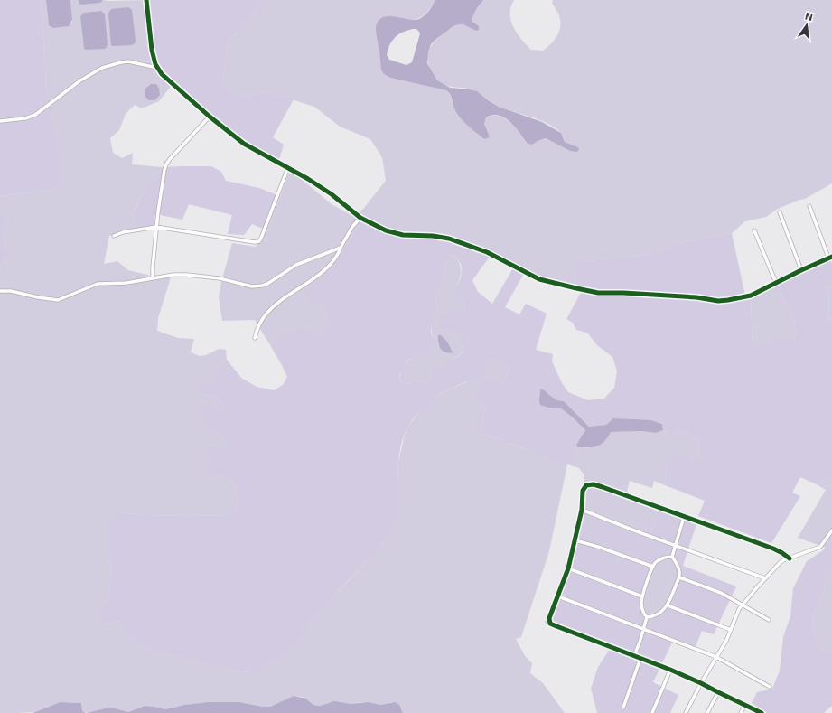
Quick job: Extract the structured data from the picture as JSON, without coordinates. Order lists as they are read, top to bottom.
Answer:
{
  "north": "top"
}
